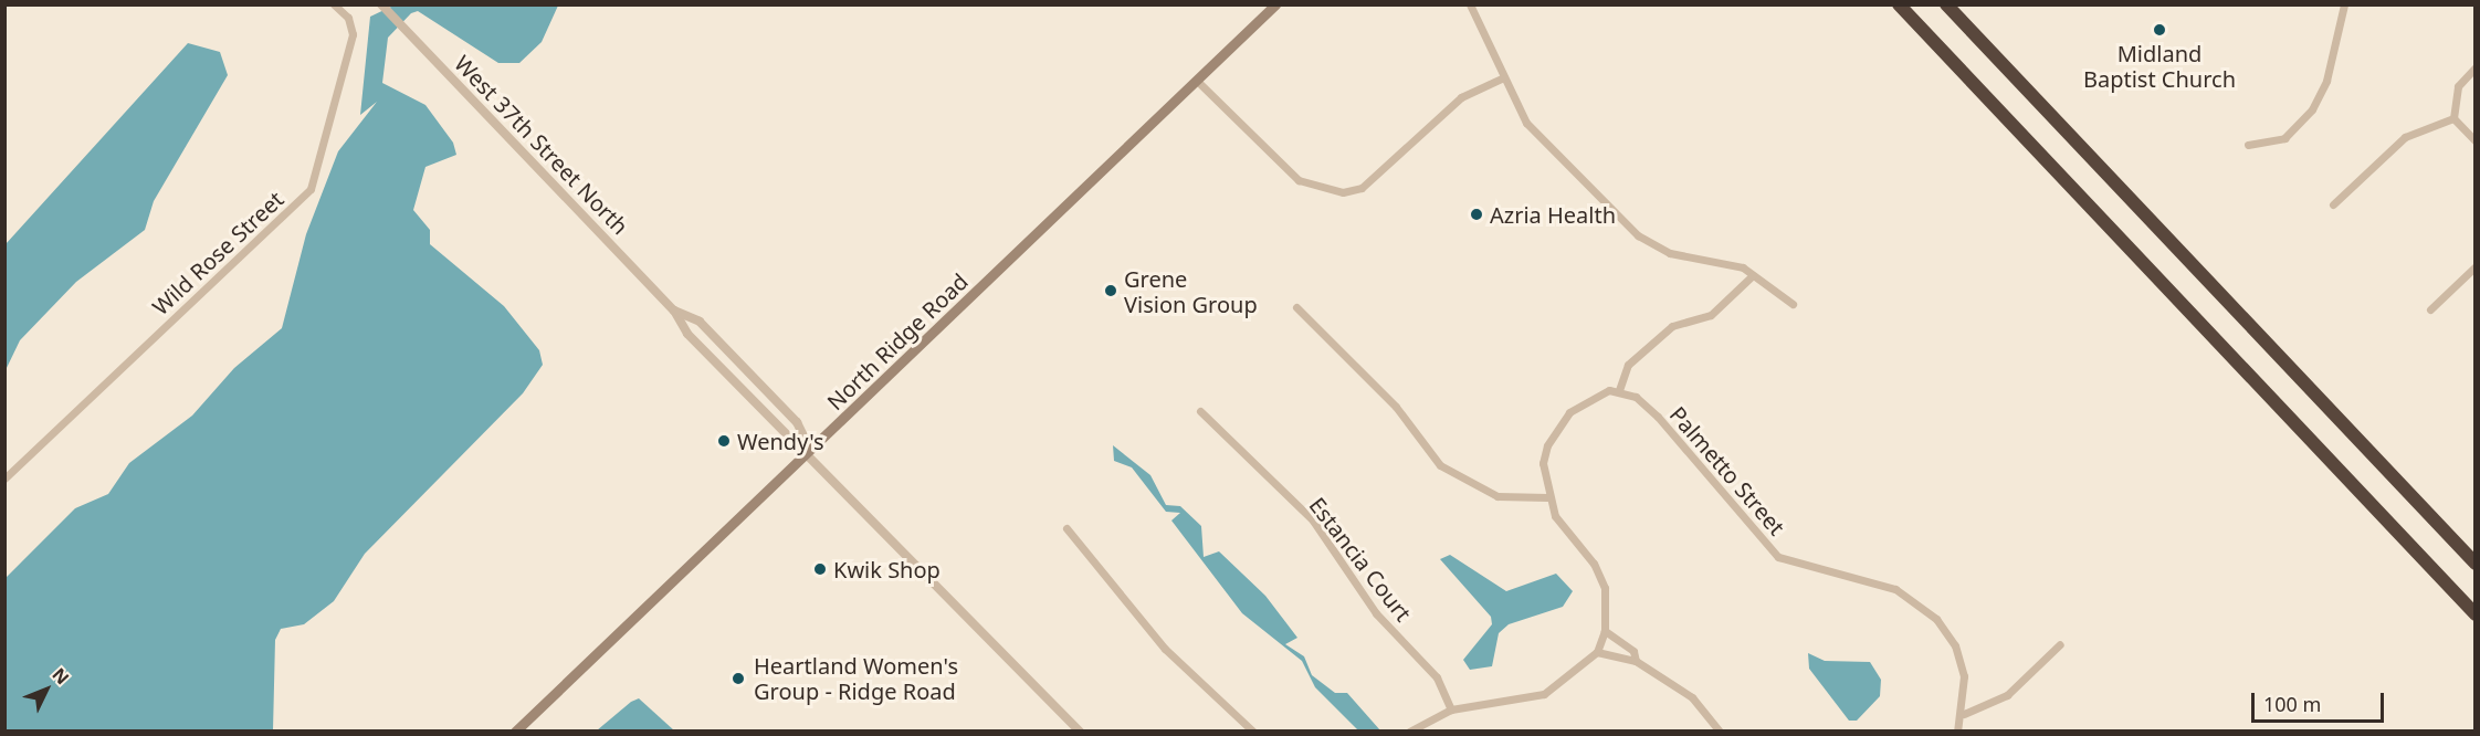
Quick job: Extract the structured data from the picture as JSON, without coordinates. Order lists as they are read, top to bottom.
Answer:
{
  "streets": {
    "main road": ["North Ridge Road"],
    "street": [
      "West 37th Street North",
      "Wild Rose Street",
      "Palmetto Street",
      "Estancia Court"
    ]
  },
  "crossings": [
    ["West 37th Street North", "North Ridge Road"]
  ],
  "places": [
    "Midland Baptist Church",
    "Azria Health",
    "Grene Vision Group",
    "Wendy's",
    "Kwik Shop",
    "Heartland Women's Group - Ridge Road"
  ],
  "scale_bar": "100 m",
  "north": "top right"
}
